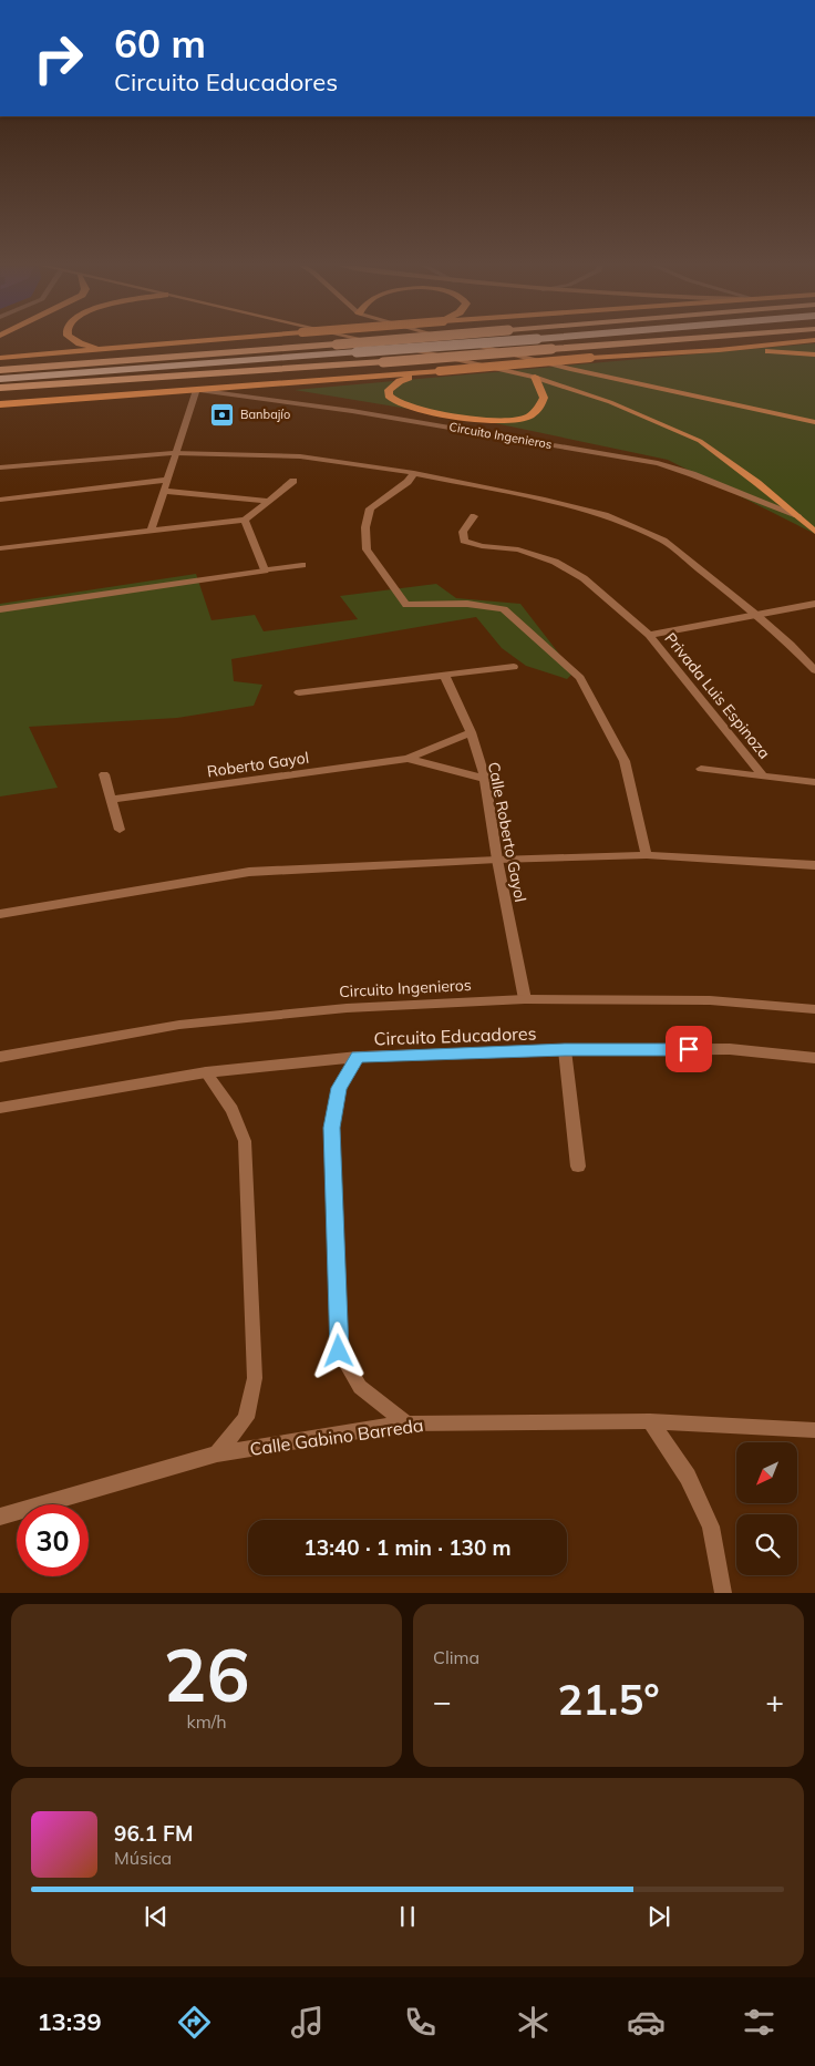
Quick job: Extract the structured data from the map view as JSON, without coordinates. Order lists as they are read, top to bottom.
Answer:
{
  "streets": {
    "main road": ["Circuito Ingenieros"],
    "street": [
      "Privada Luis Espinoza",
      "Roberto Gayol",
      "Calle Roberto Gayol",
      "Circuito Educadores",
      "Calle Gabino Barreda"
    ]
  },
  "crossings": [
    ["Circuito Ingenieros", "Calle Roberto Gayol"],
    ["Roberto Gayol", "Calle Roberto Gayol"]
  ],
  "places": {
    "bank": ["Banbajío"]
  },
  "north": "bottom left",
  "page": {
    "turn": ["60 m", "Circuito Educadores"],
    "limit": "30",
    "trip": "13:40 · 1 min · 130 m",
    "tile": [
      ["26", "km/h"],
      "Clima"
    ],
    "heat": ["−", "21.5°", "+"],
    "song": ["96.1 FM", "Música"],
    "tabs": "13:39"
  }
}
